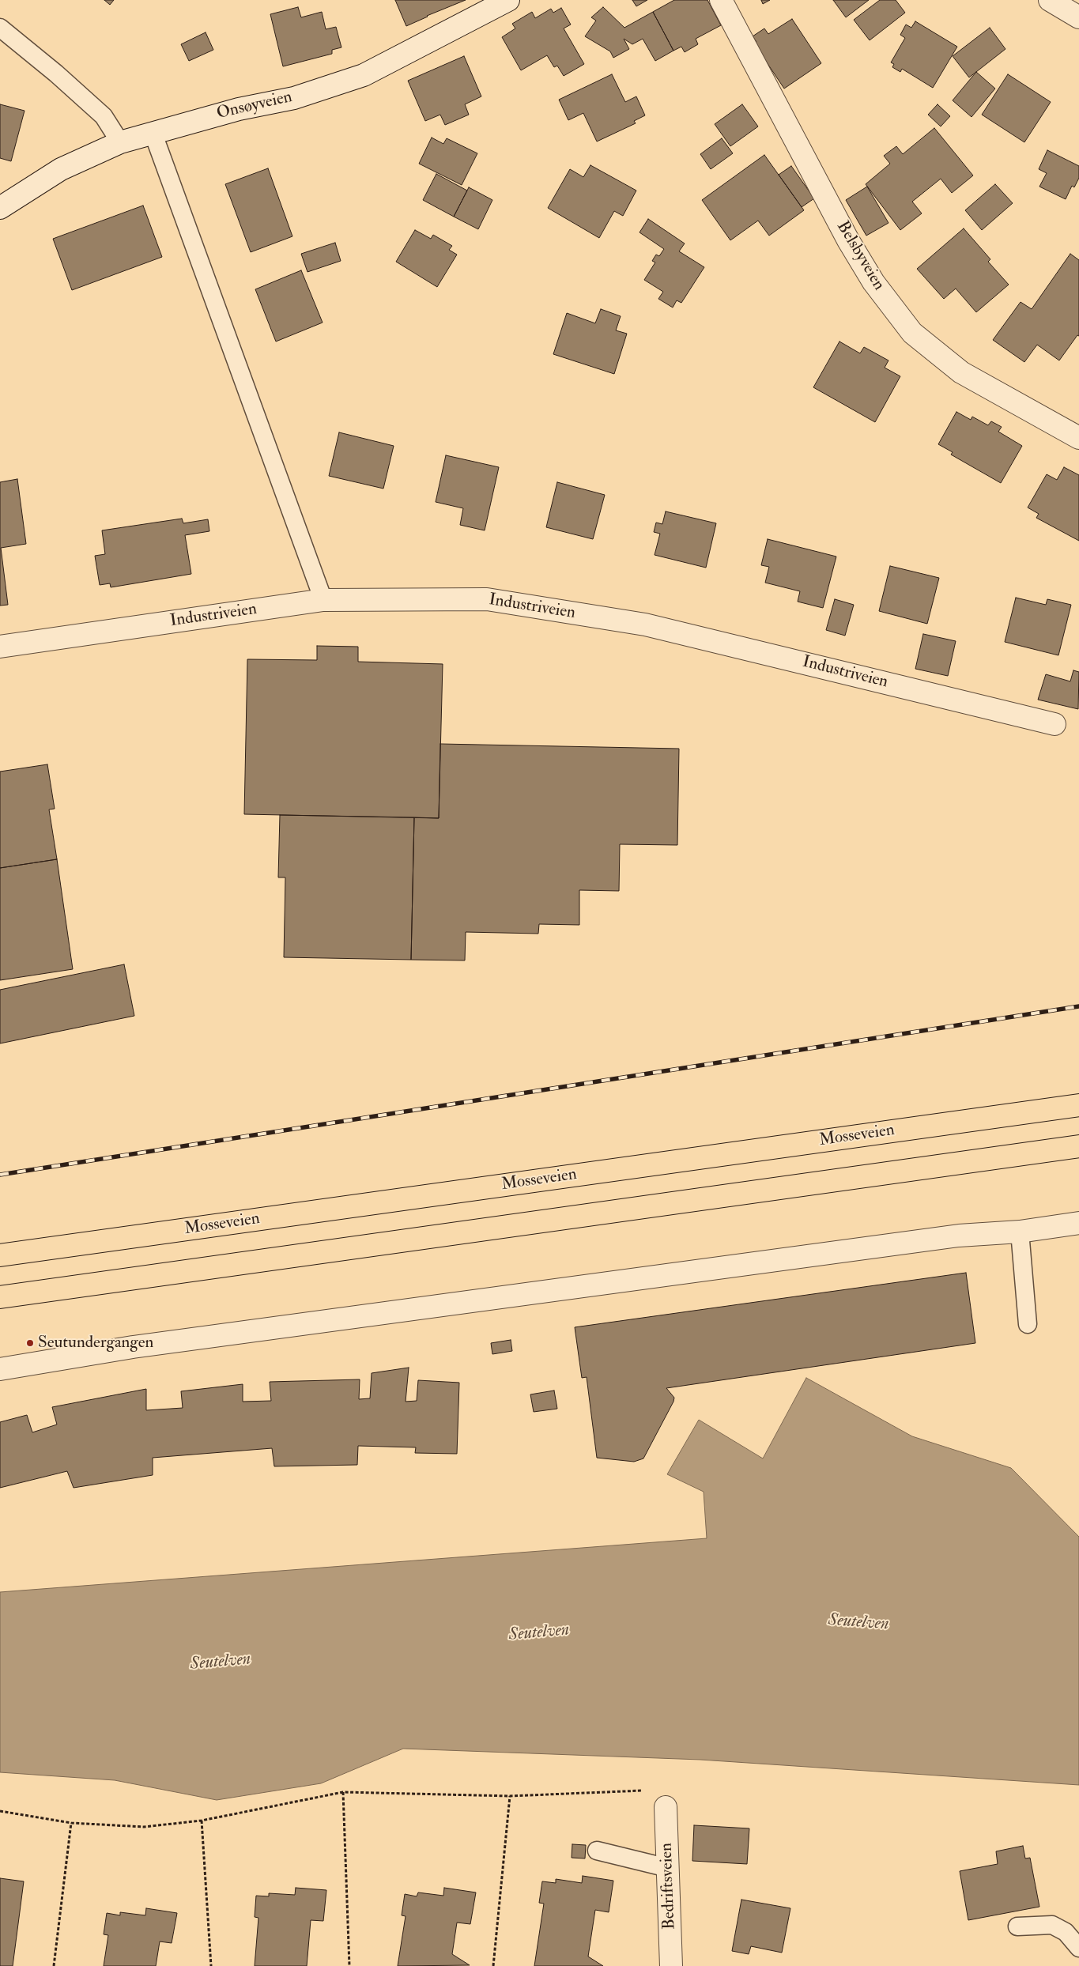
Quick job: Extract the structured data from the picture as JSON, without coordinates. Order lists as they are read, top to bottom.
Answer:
{
  "streets": {
    "highway": ["Mosseveien"],
    "street": [
      "Onsøyveien",
      "Belsbyveien",
      "Industriveien",
      "Bedriftsveien"
    ]
  },
  "water": ["Seutelven"],
  "places": ["Seutundergangen"]
}
